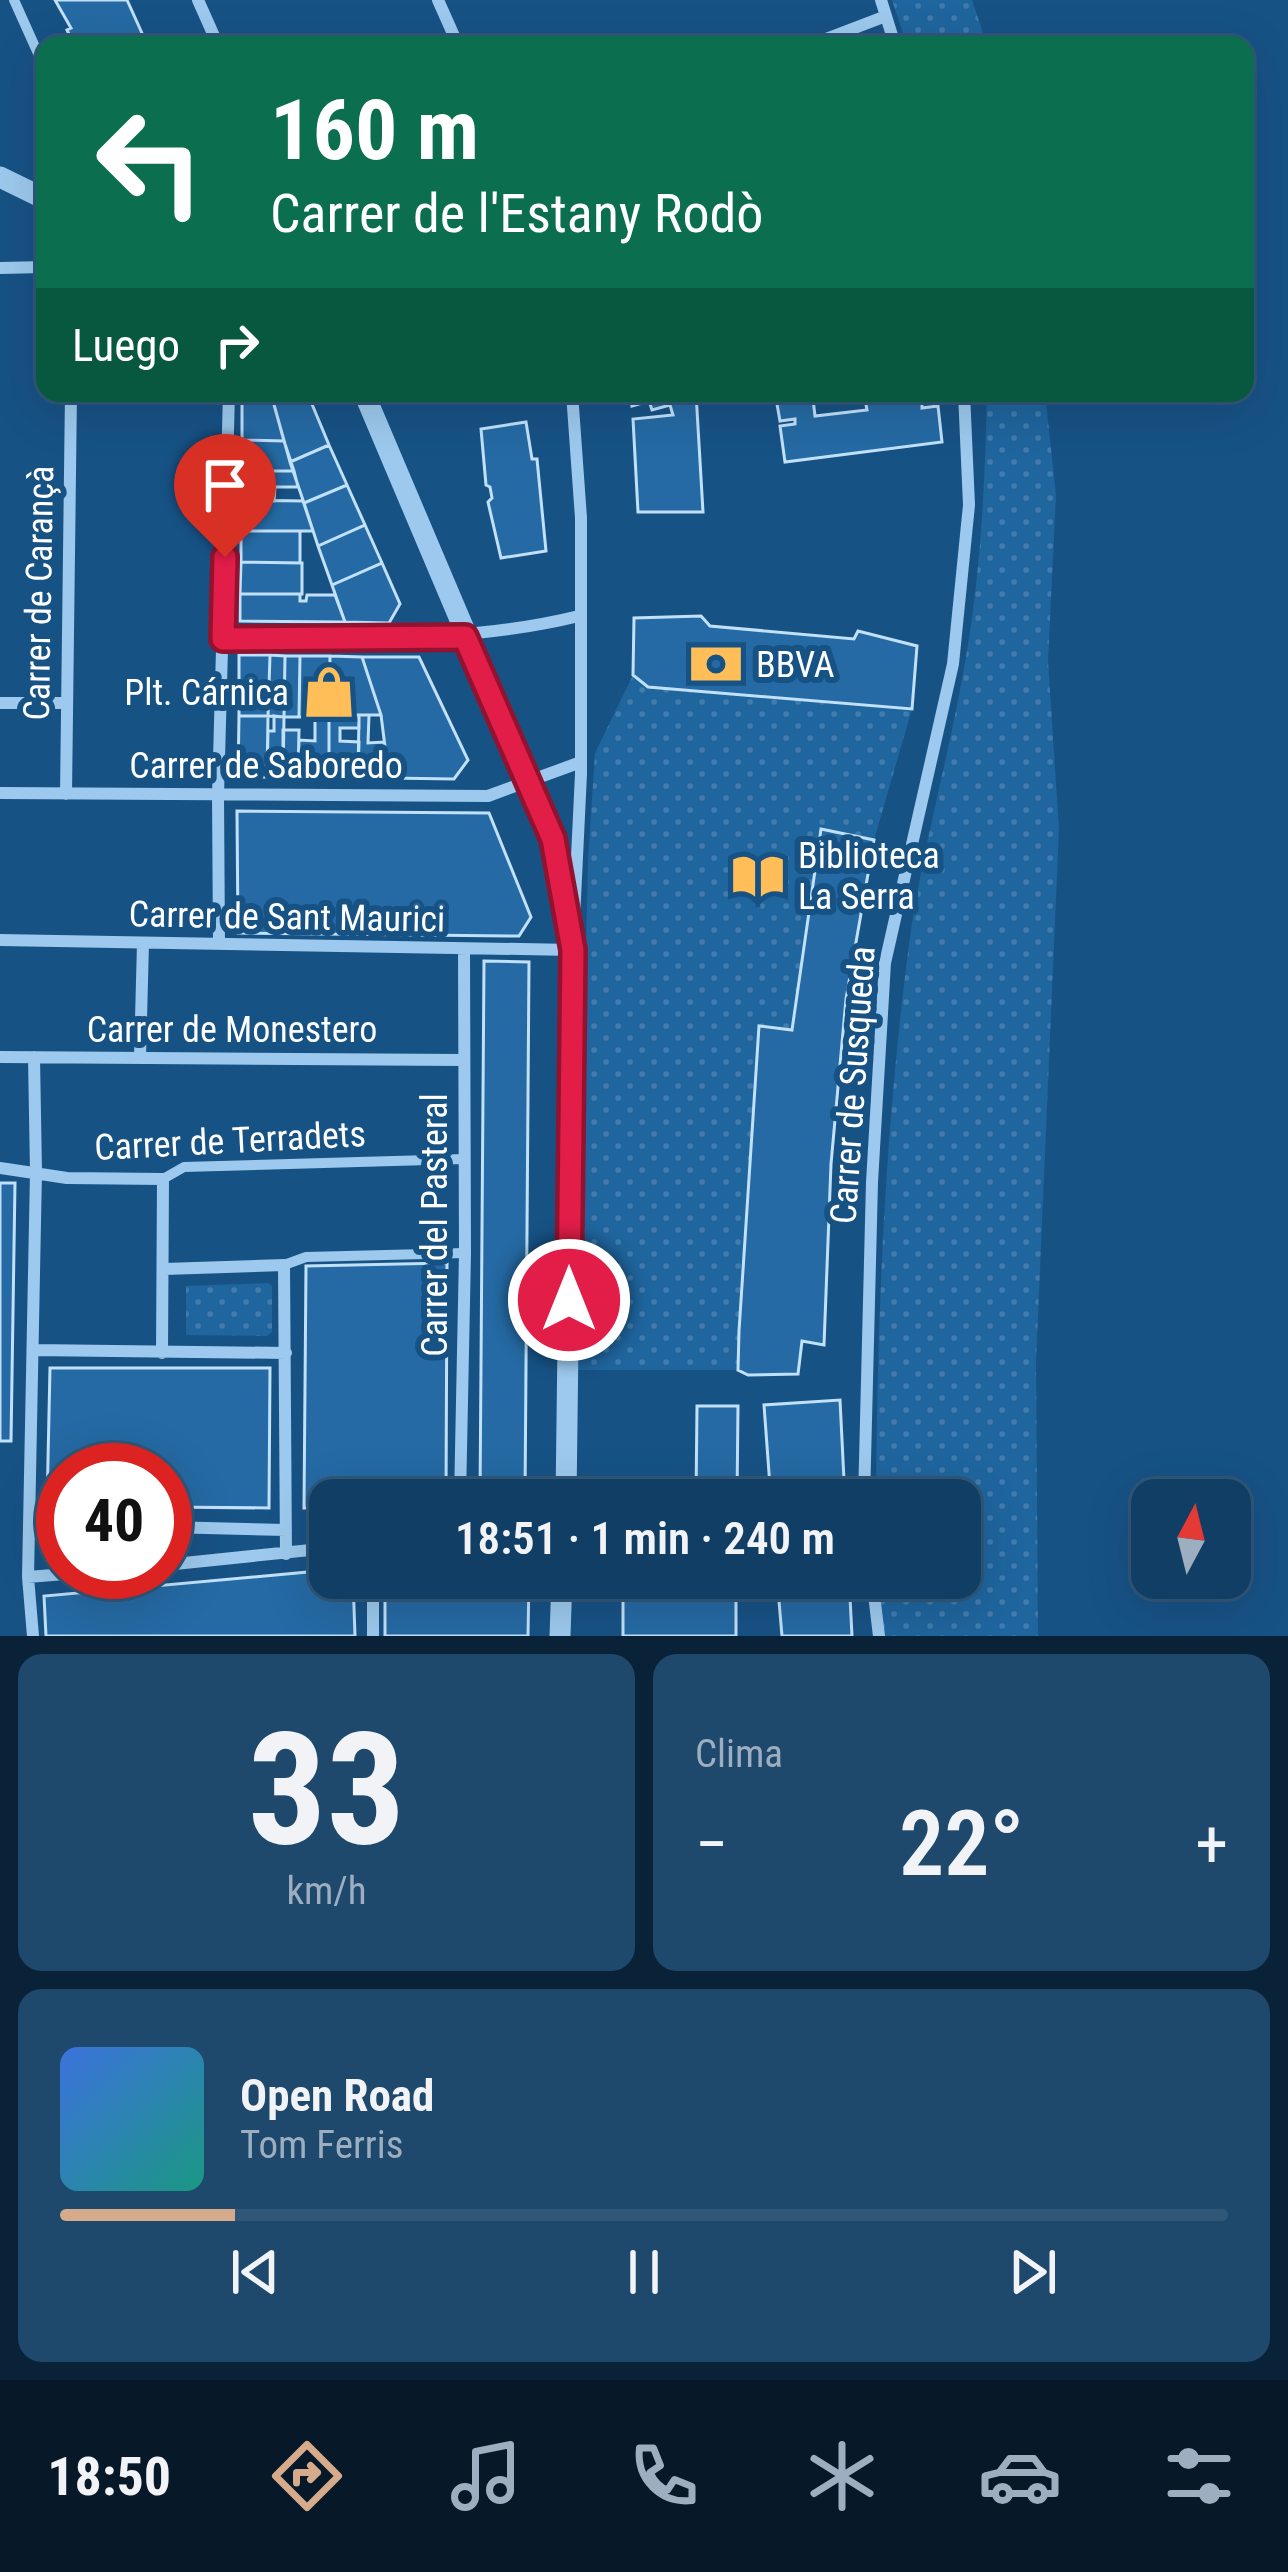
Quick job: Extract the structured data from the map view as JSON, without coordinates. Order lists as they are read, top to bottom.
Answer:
{
  "streets": {
    "street": [
      "Carrer de Carançà",
      "Carrer de Saboredo",
      "Carrer de Sant Maurici",
      "Carrer de Monestero",
      "Carrer de Susqueda",
      "Carrer de Terradets",
      "Carrer del Pasteral"
    ]
  },
  "crossings": [
    ["Carrer de Carançà", "Carrer de Saboredo"],
    ["Carrer de Sant Maurici", "Carrer del Pasteral"],
    ["Carrer de Monestero", "Carrer del Pasteral"],
    ["Carrer de Terradets", "Carrer del Pasteral"]
  ],
  "places": {
    "bank": ["BBVA"],
    "shop": ["Plt. Cárnica"],
    "library": ["Biblioteca La Serra"]
  },
  "north": "top",
  "page": {
    "turn": ["160 m", "Carrer de l'Estany Rodò"],
    "then": "Luego",
    "limit": "40",
    "trip": "18:51 · 1 min · 240 m",
    "tile": [
      ["33", "km/h"],
      "Clima"
    ],
    "heat": ["−", "22°", "+"],
    "song": ["Open Road", "Tom Ferris"],
    "tabs": "18:50"
  }
}
